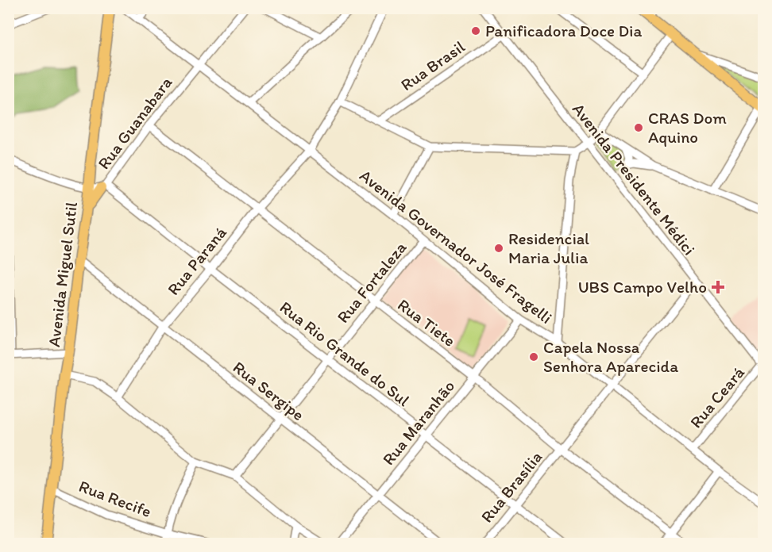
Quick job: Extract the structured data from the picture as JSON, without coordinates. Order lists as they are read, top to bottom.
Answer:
{
  "streets": {
    "main road": ["Avenida Miguel Sutil"],
    "street": [
      "Rua Brasil",
      "Rua Guanabara",
      "Avenida Presidente Médici",
      "Avenida Governador José Fragelli",
      "Rua Paraná",
      "Rua Fortaleza",
      "Rua Tiete",
      "Rua Rio Grande do Sul",
      "Rua Sergipe",
      "Rua Ceará",
      "Rua Maranhão",
      "Rua Brasília",
      "Rua Recife"
    ]
  },
  "crossings": [
    ["Rua Brasil", "Avenida Presidente Médici"],
    ["Rua Guanabara", "Avenida Governador José Fragelli"],
    ["Rua Guanabara", "Avenida Miguel Sutil"],
    ["Rua Guanabara", "Rua Tiete"],
    ["Rua Guanabara", "Rua Rio Grande do Sul"],
    ["Avenida Presidente Médici", "Rua Ceará"],
    ["Avenida Presidente Médici", "Rua Brasília"],
    ["Avenida Governador José Fragelli", "Rua Paraná"],
    ["Avenida Governador José Fragelli", "Rua Fortaleza"],
    ["Avenida Governador José Fragelli", "Rua Ceará"],
    ["Avenida Governador José Fragelli", "Rua Maranhão"],
    ["Avenida Governador José Fragelli", "Rua Brasília"],
    ["Rua Paraná", "Rua Tiete"],
    ["Rua Paraná", "Rua Rio Grande do Sul"],
    ["Rua Paraná", "Rua Sergipe"],
    ["Avenida Miguel Sutil", "Rua Sergipe"],
    ["Avenida Miguel Sutil", "Rua Recife"],
    ["Rua Fortaleza", "Rua Tiete"],
    ["Rua Fortaleza", "Rua Rio Grande do Sul"],
    ["Rua Fortaleza", "Rua Sergipe"],
    ["Rua Tiete", "Rua Maranhão"],
    ["Rua Tiete", "Rua Brasília"],
    ["Rua Rio Grande do Sul", "Rua Maranhão"],
    ["Rua Rio Grande do Sul", "Rua Brasília"],
    ["Rua Sergipe", "Rua Maranhão"]
  ],
  "places": {
    "other": [
      "Panificadora Doce Dia",
      "CRAS Dom Aquino",
      "Residencial Maria Julia",
      "Capela Nossa Senhora Aparecida"
    ],
    "health": ["UBS Campo Velho"]
  }
}
